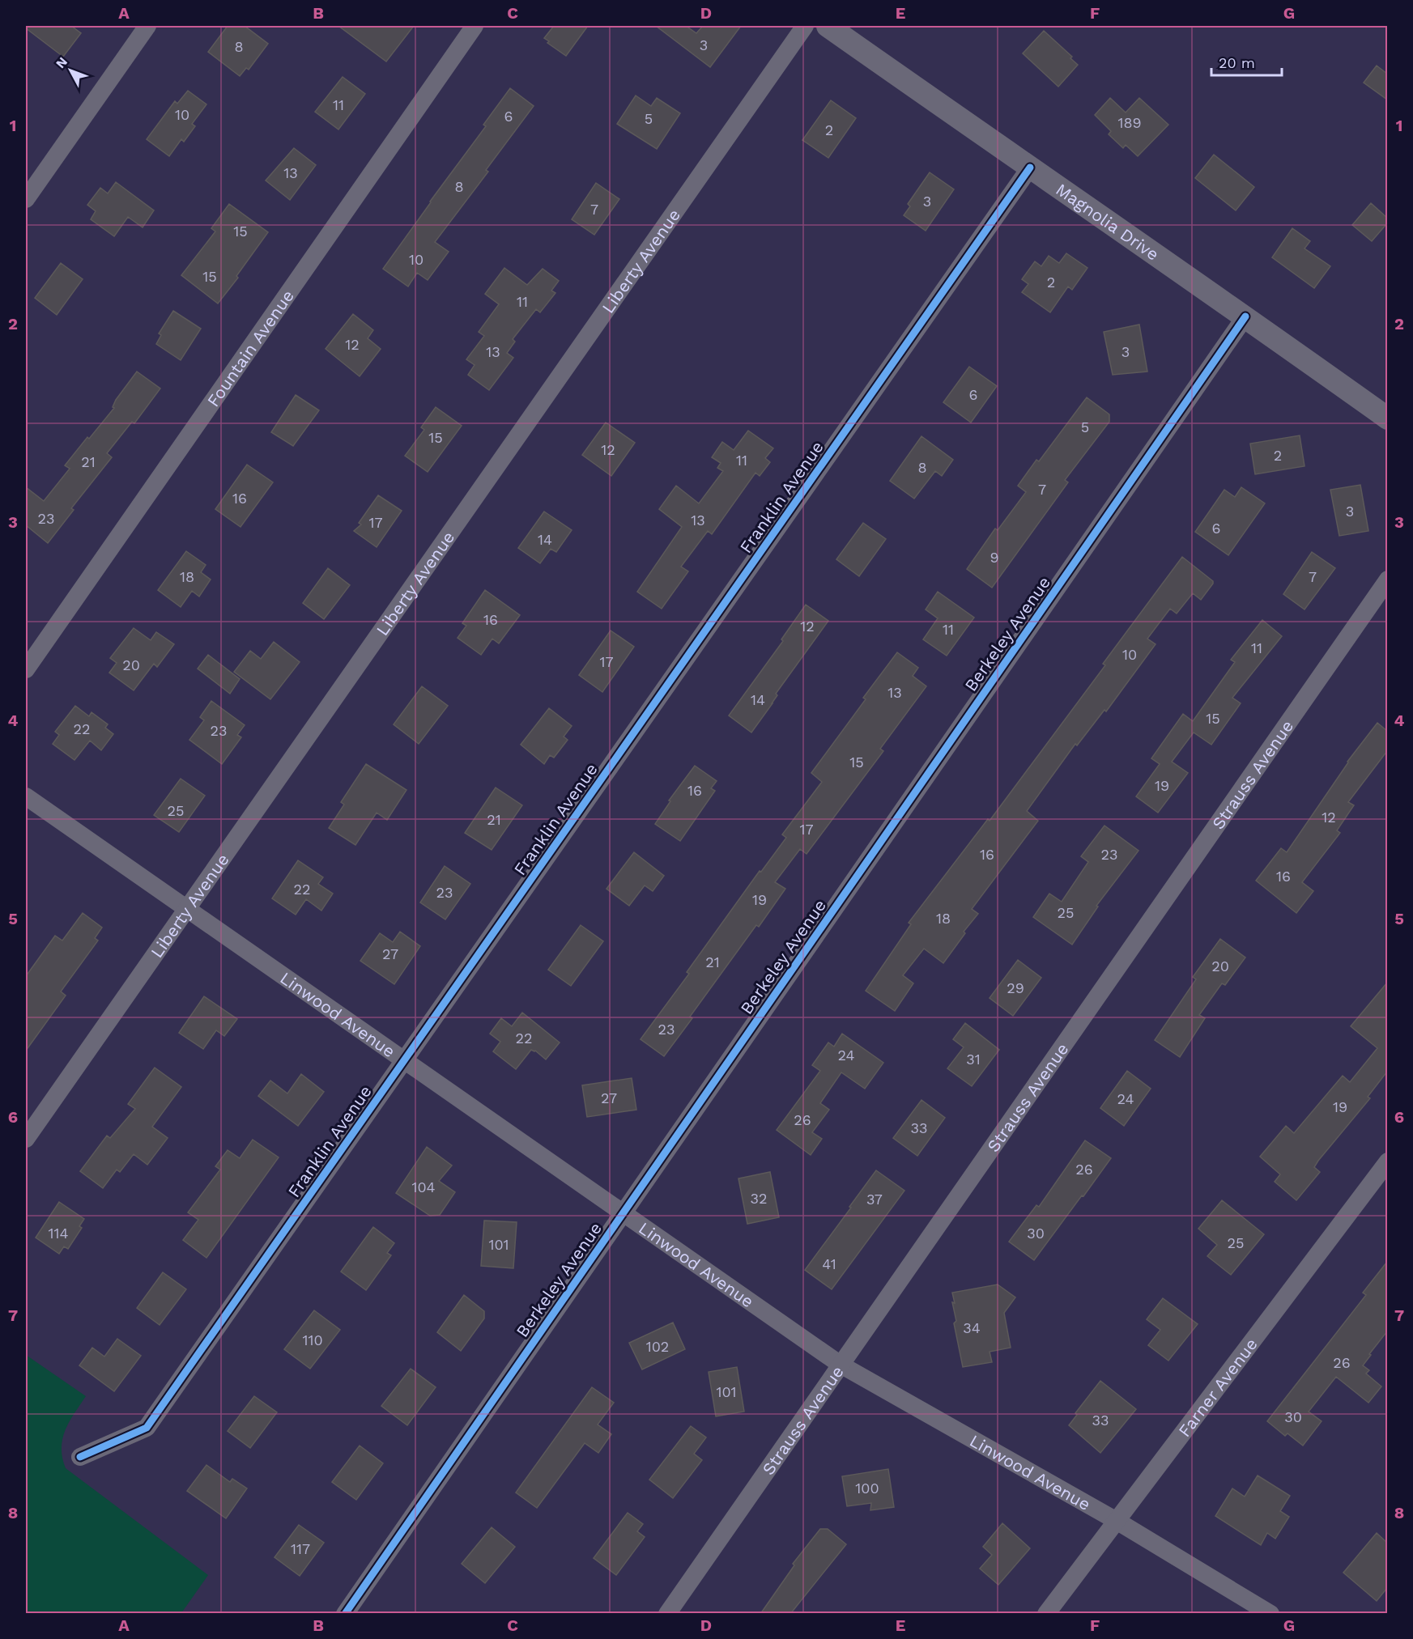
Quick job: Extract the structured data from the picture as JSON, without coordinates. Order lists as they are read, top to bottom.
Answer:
{
  "streets": {
    "street": [
      "Magnolia Drive",
      "Liberty Avenue",
      "Fountain Avenue",
      "Franklin Avenue",
      "Berkeley Avenue",
      "Strauss Avenue",
      "Linwood Avenue",
      "Farner Avenue"
    ]
  },
  "crossings": [
    ["Magnolia Drive", "Franklin Avenue"],
    ["Magnolia Drive", "Berkeley Avenue"],
    ["Liberty Avenue", "Linwood Avenue"],
    ["Franklin Avenue", "Linwood Avenue"],
    ["Berkeley Avenue", "Linwood Avenue"],
    ["Strauss Avenue", "Linwood Avenue"],
    ["Linwood Avenue", "Farner Avenue"]
  ],
  "house_numbers": [
    "3",
    "8",
    "11",
    "10",
    "6",
    "5",
    "189",
    "2",
    "13",
    "8",
    "3",
    "7",
    "15",
    "10",
    "15",
    "2",
    "11",
    "12",
    "13",
    "3",
    "6",
    "5",
    "15",
    "12",
    "2",
    "11",
    "21",
    "8",
    "7",
    "16",
    "3",
    "23",
    "13",
    "17",
    "6",
    "14",
    "9",
    "18",
    "7",
    "16",
    "12",
    "11",
    "11",
    "10",
    "17",
    "20",
    "13",
    "14",
    "15",
    "22",
    "23",
    "15",
    "19",
    "16",
    "25",
    "12",
    "21",
    "17",
    "16",
    "23",
    "16",
    "22",
    "23",
    "19",
    "25",
    "18",
    "27",
    "21",
    "20",
    "29",
    "23",
    "22",
    "24",
    "31",
    "27",
    "24",
    "19",
    "26",
    "33",
    "26",
    "104",
    "32",
    "37",
    "114",
    "30",
    "25",
    "101",
    "41",
    "34",
    "110",
    "102",
    "26",
    "101",
    "30",
    "33",
    "100",
    "117"
  ],
  "scale_bar": "20 m",
  "north": "top left",
  "grid": {
    "columns": [
      "A",
      "B",
      "C",
      "D",
      "E",
      "F",
      "G"
    ],
    "rows": [
      "1",
      "2",
      "3",
      "4",
      "5",
      "6",
      "7",
      "8"
    ]
  }
}
